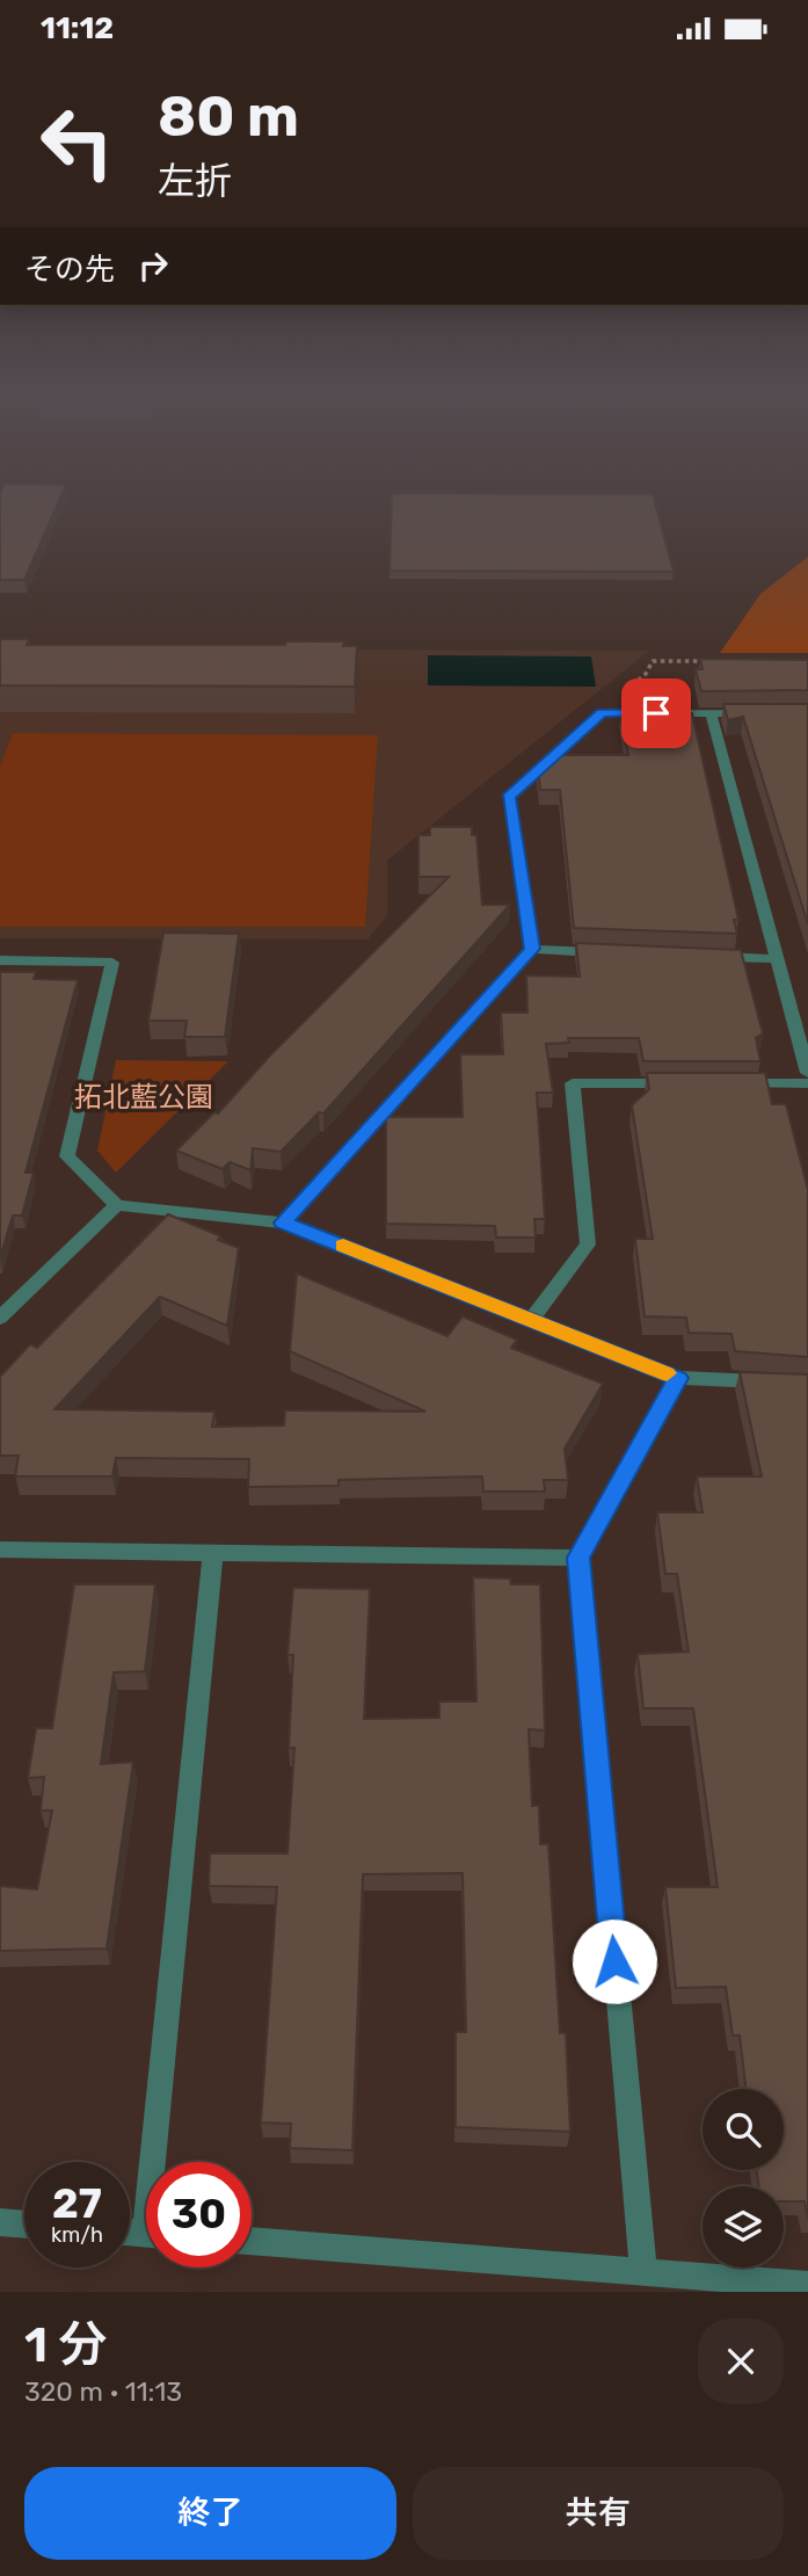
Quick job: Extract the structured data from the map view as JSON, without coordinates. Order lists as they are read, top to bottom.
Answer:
{
  "parks": ["拓北藍公園"],
  "page": {
    "status": "11:12",
    "turn": ["80 m", "左折"],
    "then": "その先",
    "speed": "27 km/h",
    "limit": "30",
    "heading": ["1 分", "320 m · 11:13"],
    "buttons": ["終了", "共有"]
  }
}
